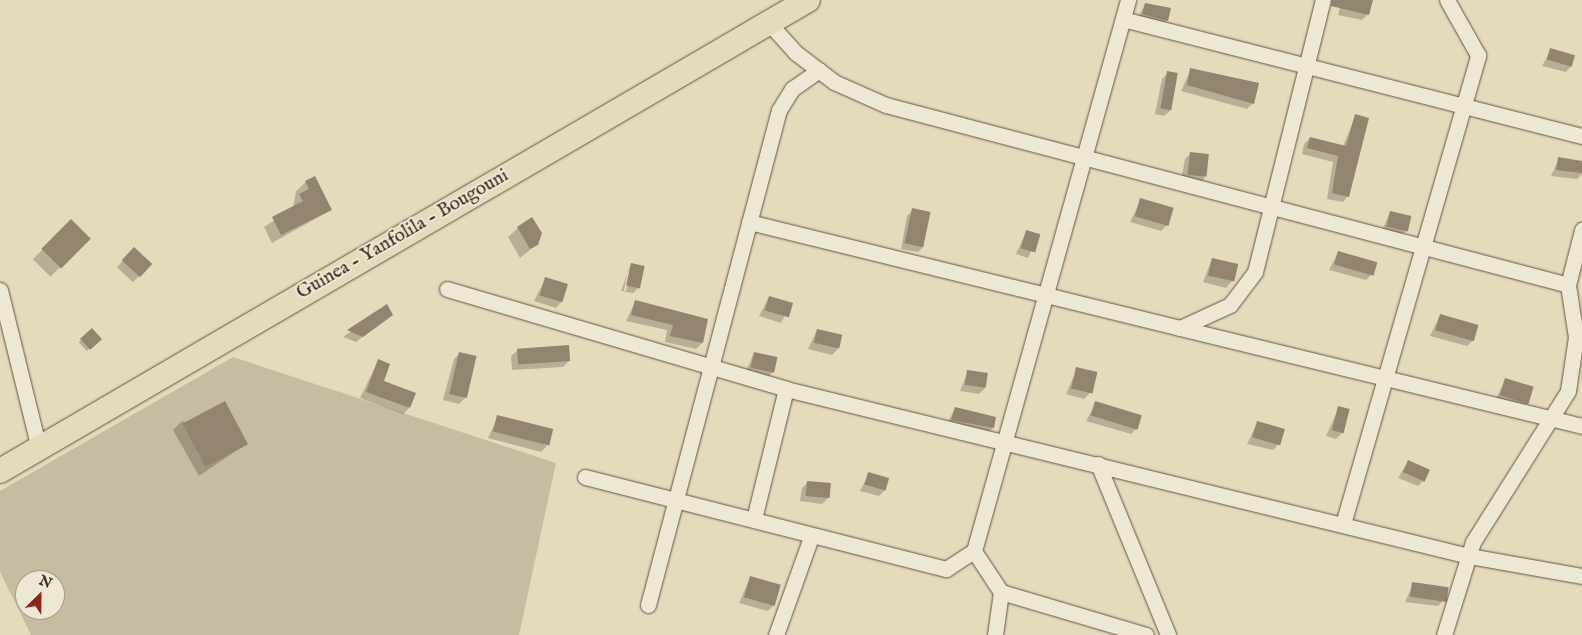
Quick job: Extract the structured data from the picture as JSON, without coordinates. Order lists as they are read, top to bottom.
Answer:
{
  "streets": {
    "main road": ["Guinea - Yanfolila - Bougouni"]
  },
  "north": "top right"
}
